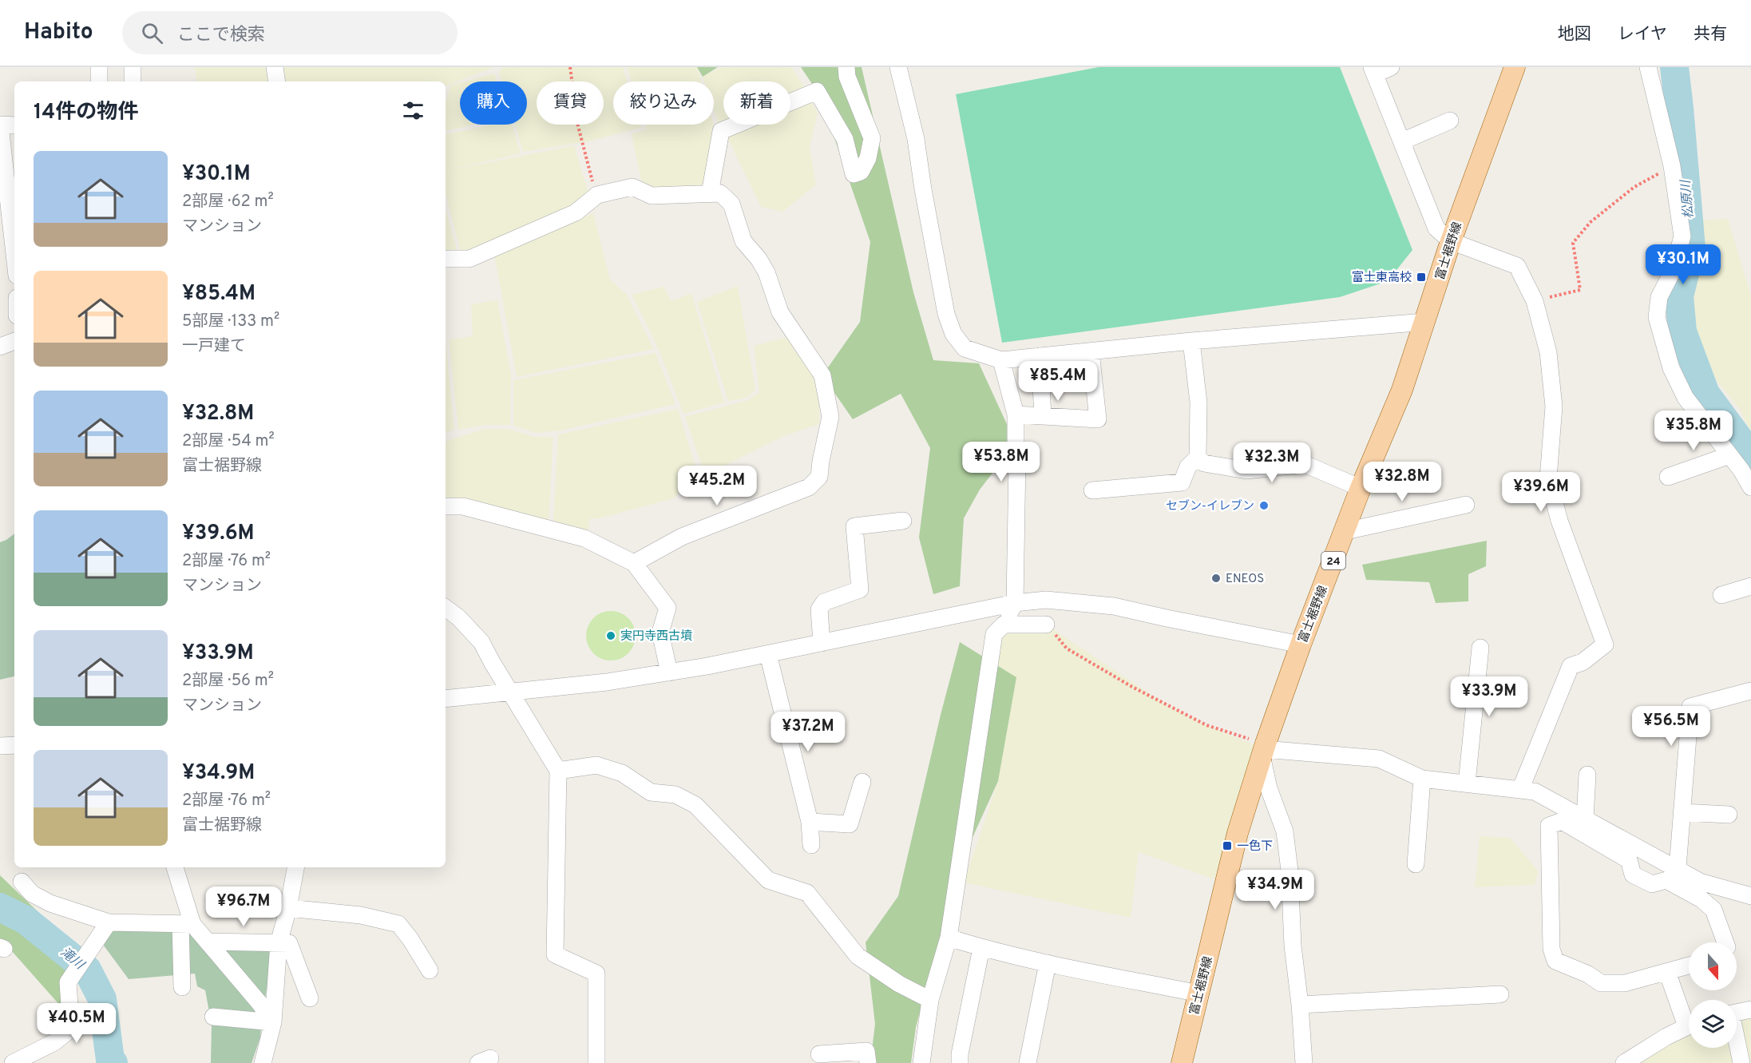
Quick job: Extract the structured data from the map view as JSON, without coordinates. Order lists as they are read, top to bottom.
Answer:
{
  "streets": {
    "main road": ["富士裾野線", "24"]
  },
  "water": ["松原川", "滝川"],
  "places": {
    "transit": ["富士東高校", "一色下"],
    "other": ["セブン-イレブン", "ENEOS", "実円寺西古墳"]
  },
  "north": "bottom",
  "page": {
    "header": "Habito",
    "search": "ここで検索",
    "nav": ["地図", "レイヤ", "共有"],
    "chip": [
      "購入",
      "賃貸",
      "絞り込み",
      "新着"
    ],
    "heading": "14件の物件",
    "list": [
      {
        "name": "¥30.1M",
        "note": "2部屋 · 62 m² · マンション"
      },
      {
        "name": "¥85.4M",
        "note": "5部屋 · 133 m² · 一戸建て"
      },
      {
        "name": "¥32.8M",
        "note": "2部屋 · 54 m² · 富士裾野線"
      },
      {
        "name": "¥39.6M",
        "note": "2部屋 · 76 m² · マンション"
      },
      {
        "name": "¥33.9M",
        "note": "2部屋 · 56 m² · マンション"
      },
      {
        "name": "¥34.9M",
        "note": "2部屋 · 76 m² · 富士裾野線"
      }
    ],
    "price": [
      "¥30.1M",
      "¥85.4M",
      "¥35.8M",
      "¥53.8M",
      "¥32.3M",
      "¥32.8M",
      "¥45.2M",
      "¥39.6M",
      "¥33.9M",
      "¥56.5M",
      "¥37.2M",
      "¥34.9M",
      "¥96.7M",
      "¥40.5M"
    ]
  }
}
